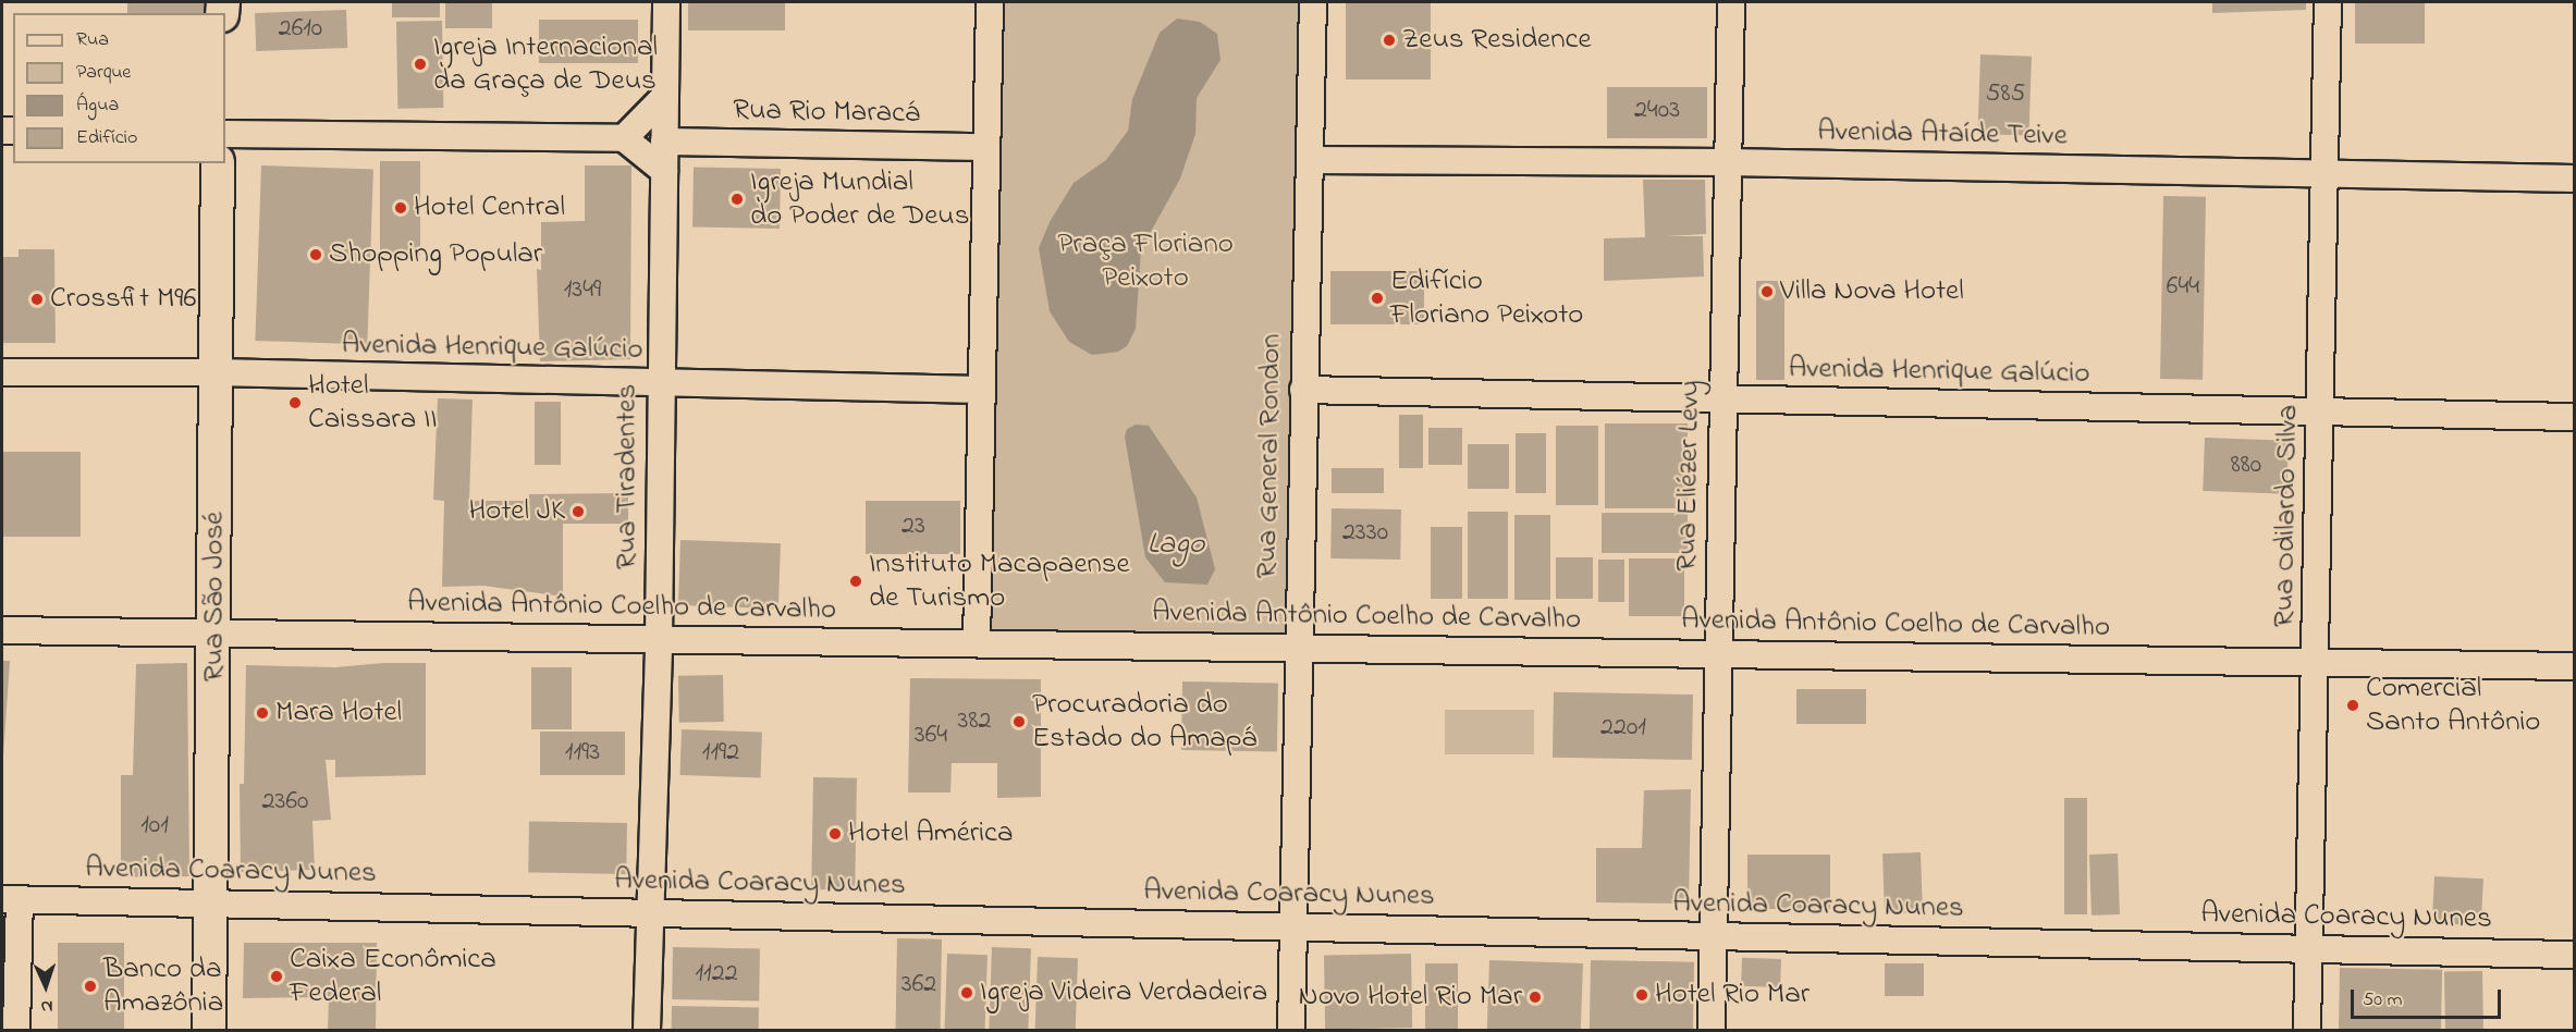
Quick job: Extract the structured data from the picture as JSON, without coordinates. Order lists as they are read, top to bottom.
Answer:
{
  "streets": {
    "main road": ["Rua São José"],
    "street": [
      "Rua Rio Maracá",
      "Avenida Ataíde Teive",
      "Avenida Henrique Galúcio",
      "Rua General Rondon",
      "Rua Eliézer Levy",
      "Rua Tiradentes",
      "Rua Odilardo Silva",
      "Avenida Antônio Coelho de Carvalho",
      "Avenida Coaracy Nunes"
    ]
  },
  "crossings": [
    ["Rua Rio Maracá", "Rua Tiradentes"],
    ["Avenida Ataíde Teive", "Rua General Rondon"],
    ["Avenida Ataíde Teive", "Rua Eliézer Levy"],
    ["Avenida Ataíde Teive", "Rua Odilardo Silva"],
    ["Avenida Henrique Galúcio", "Rua General Rondon"],
    ["Avenida Henrique Galúcio", "Rua Eliézer Levy"],
    ["Avenida Henrique Galúcio", "Rua Tiradentes"],
    ["Avenida Henrique Galúcio", "Rua Odilardo Silva"],
    ["Avenida Henrique Galúcio", "Rua São José"],
    ["Rua General Rondon", "Avenida Antônio Coelho de Carvalho"],
    ["Rua General Rondon", "Avenida Coaracy Nunes"],
    ["Rua Eliézer Levy", "Avenida Antônio Coelho de Carvalho"],
    ["Rua Eliézer Levy", "Avenida Coaracy Nunes"],
    ["Rua Tiradentes", "Avenida Antônio Coelho de Carvalho"],
    ["Rua Tiradentes", "Avenida Coaracy Nunes"],
    ["Rua Odilardo Silva", "Avenida Antônio Coelho de Carvalho"],
    ["Rua Odilardo Silva", "Avenida Coaracy Nunes"],
    ["Rua São José", "Avenida Antônio Coelho de Carvalho"],
    ["Rua São José", "Avenida Coaracy Nunes"]
  ],
  "water": ["Lago"],
  "parks": ["Praça Floriano Peixoto"],
  "places": [
    "Zeus Residence",
    "Igreja Internacional da Graça de Deus",
    "Igreja Mundial do Poder de Deus",
    "Hotel Central",
    "Shopping Popular",
    "Villa Nova Hotel",
    "Edifício Floriano Peixoto",
    "Crossfit M96",
    "Hotel Caissara II",
    "Hotel JK",
    "Instituto Macapaense de Turismo",
    "Comercial Santo Antônio",
    "Mara Hotel",
    "Procuradoria do Estado do Amapá",
    "Hotel América",
    "Caixa Econômica Federal",
    "Banco da Amazônia",
    "Igreja Videira Verdadeira",
    "Hotel Rio Mar",
    "Novo Hotel Rio Mar"
  ],
  "house_numbers": [
    "2610",
    "585",
    "2403",
    "644",
    "1349",
    "880",
    "23",
    "2330",
    "382",
    "2201",
    "364",
    "1193",
    "1192",
    "2360",
    "101",
    "1122",
    "362"
  ],
  "legend": [
    "Rua",
    "Parque",
    "Água",
    "Edifício"
  ],
  "scale_bar": "50 m",
  "north": "bottom"
}
